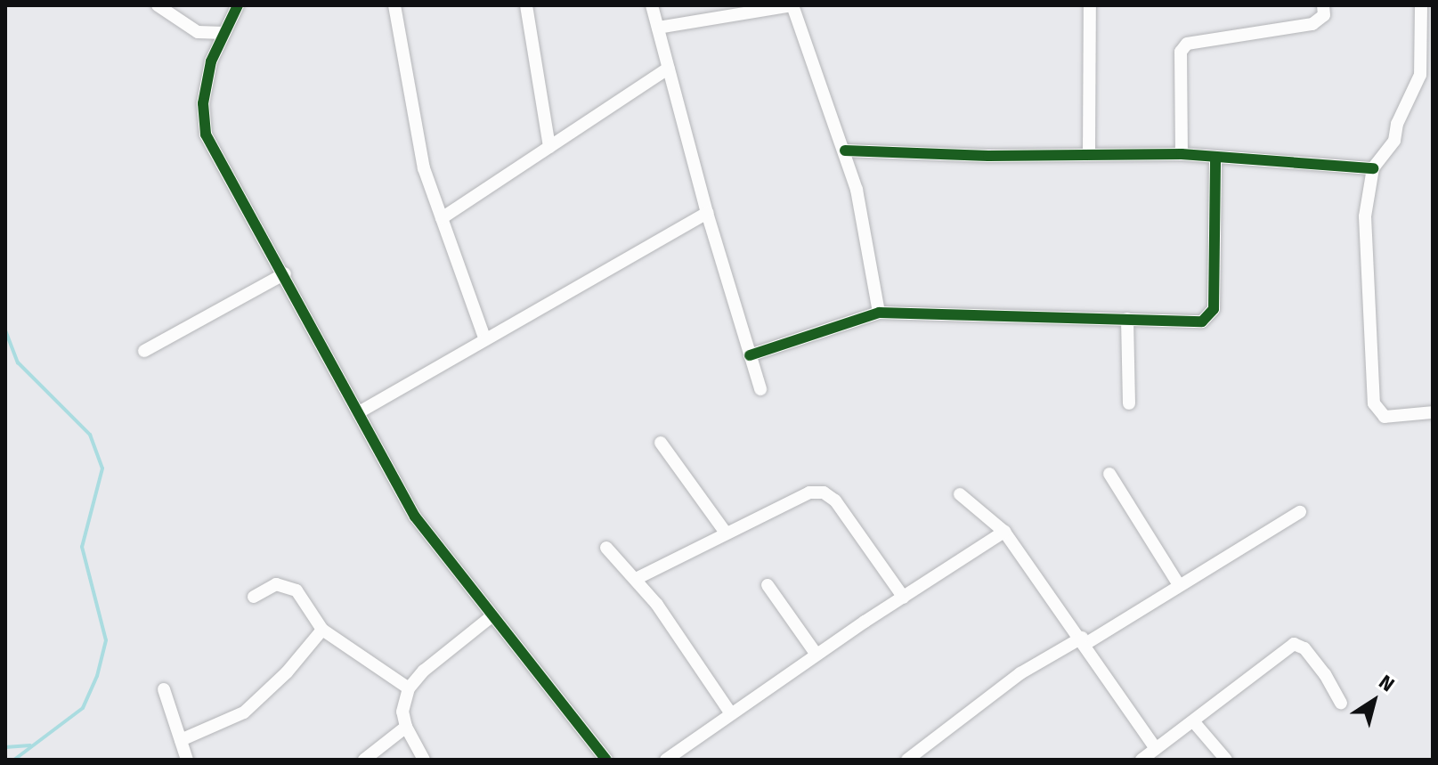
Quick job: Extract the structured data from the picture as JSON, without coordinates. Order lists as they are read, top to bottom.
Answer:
{
  "north": "top right"
}
